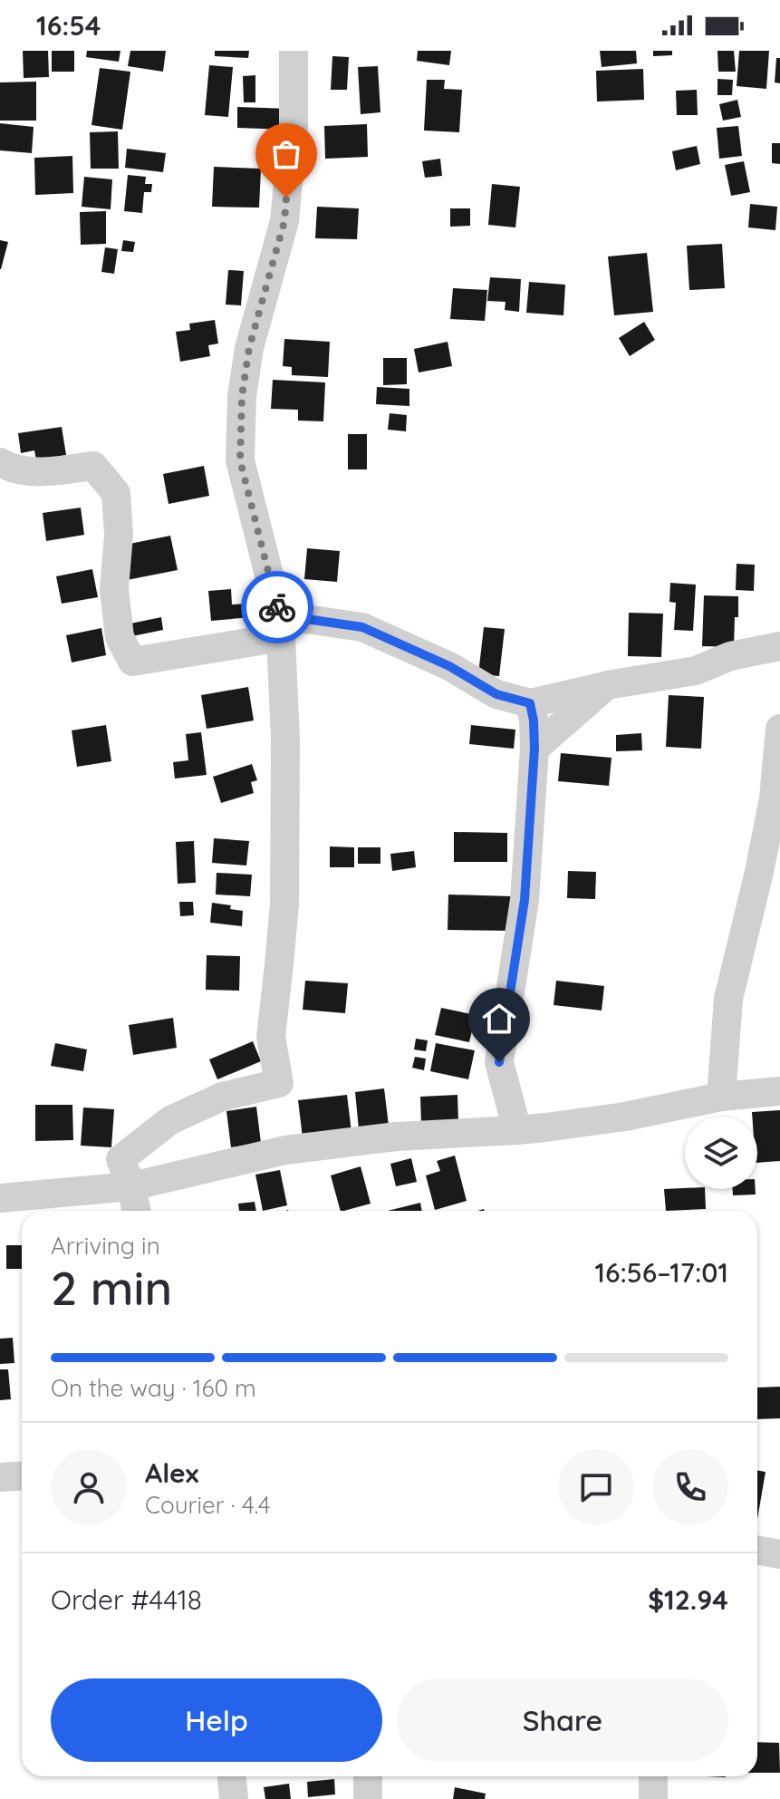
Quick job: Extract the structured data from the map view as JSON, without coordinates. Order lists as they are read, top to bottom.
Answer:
{
  "page": {
    "status": "16:54",
    "heading": ["2 min", "Arriving in", "16:56–17:01"],
    "panel": [
      "Alex",
      "Courier · 4.4",
      "Order #4418",
      "$12.94"
    ],
    "bar": "On the way · 160 m",
    "buttons": ["Help", "Share"]
  }
}
